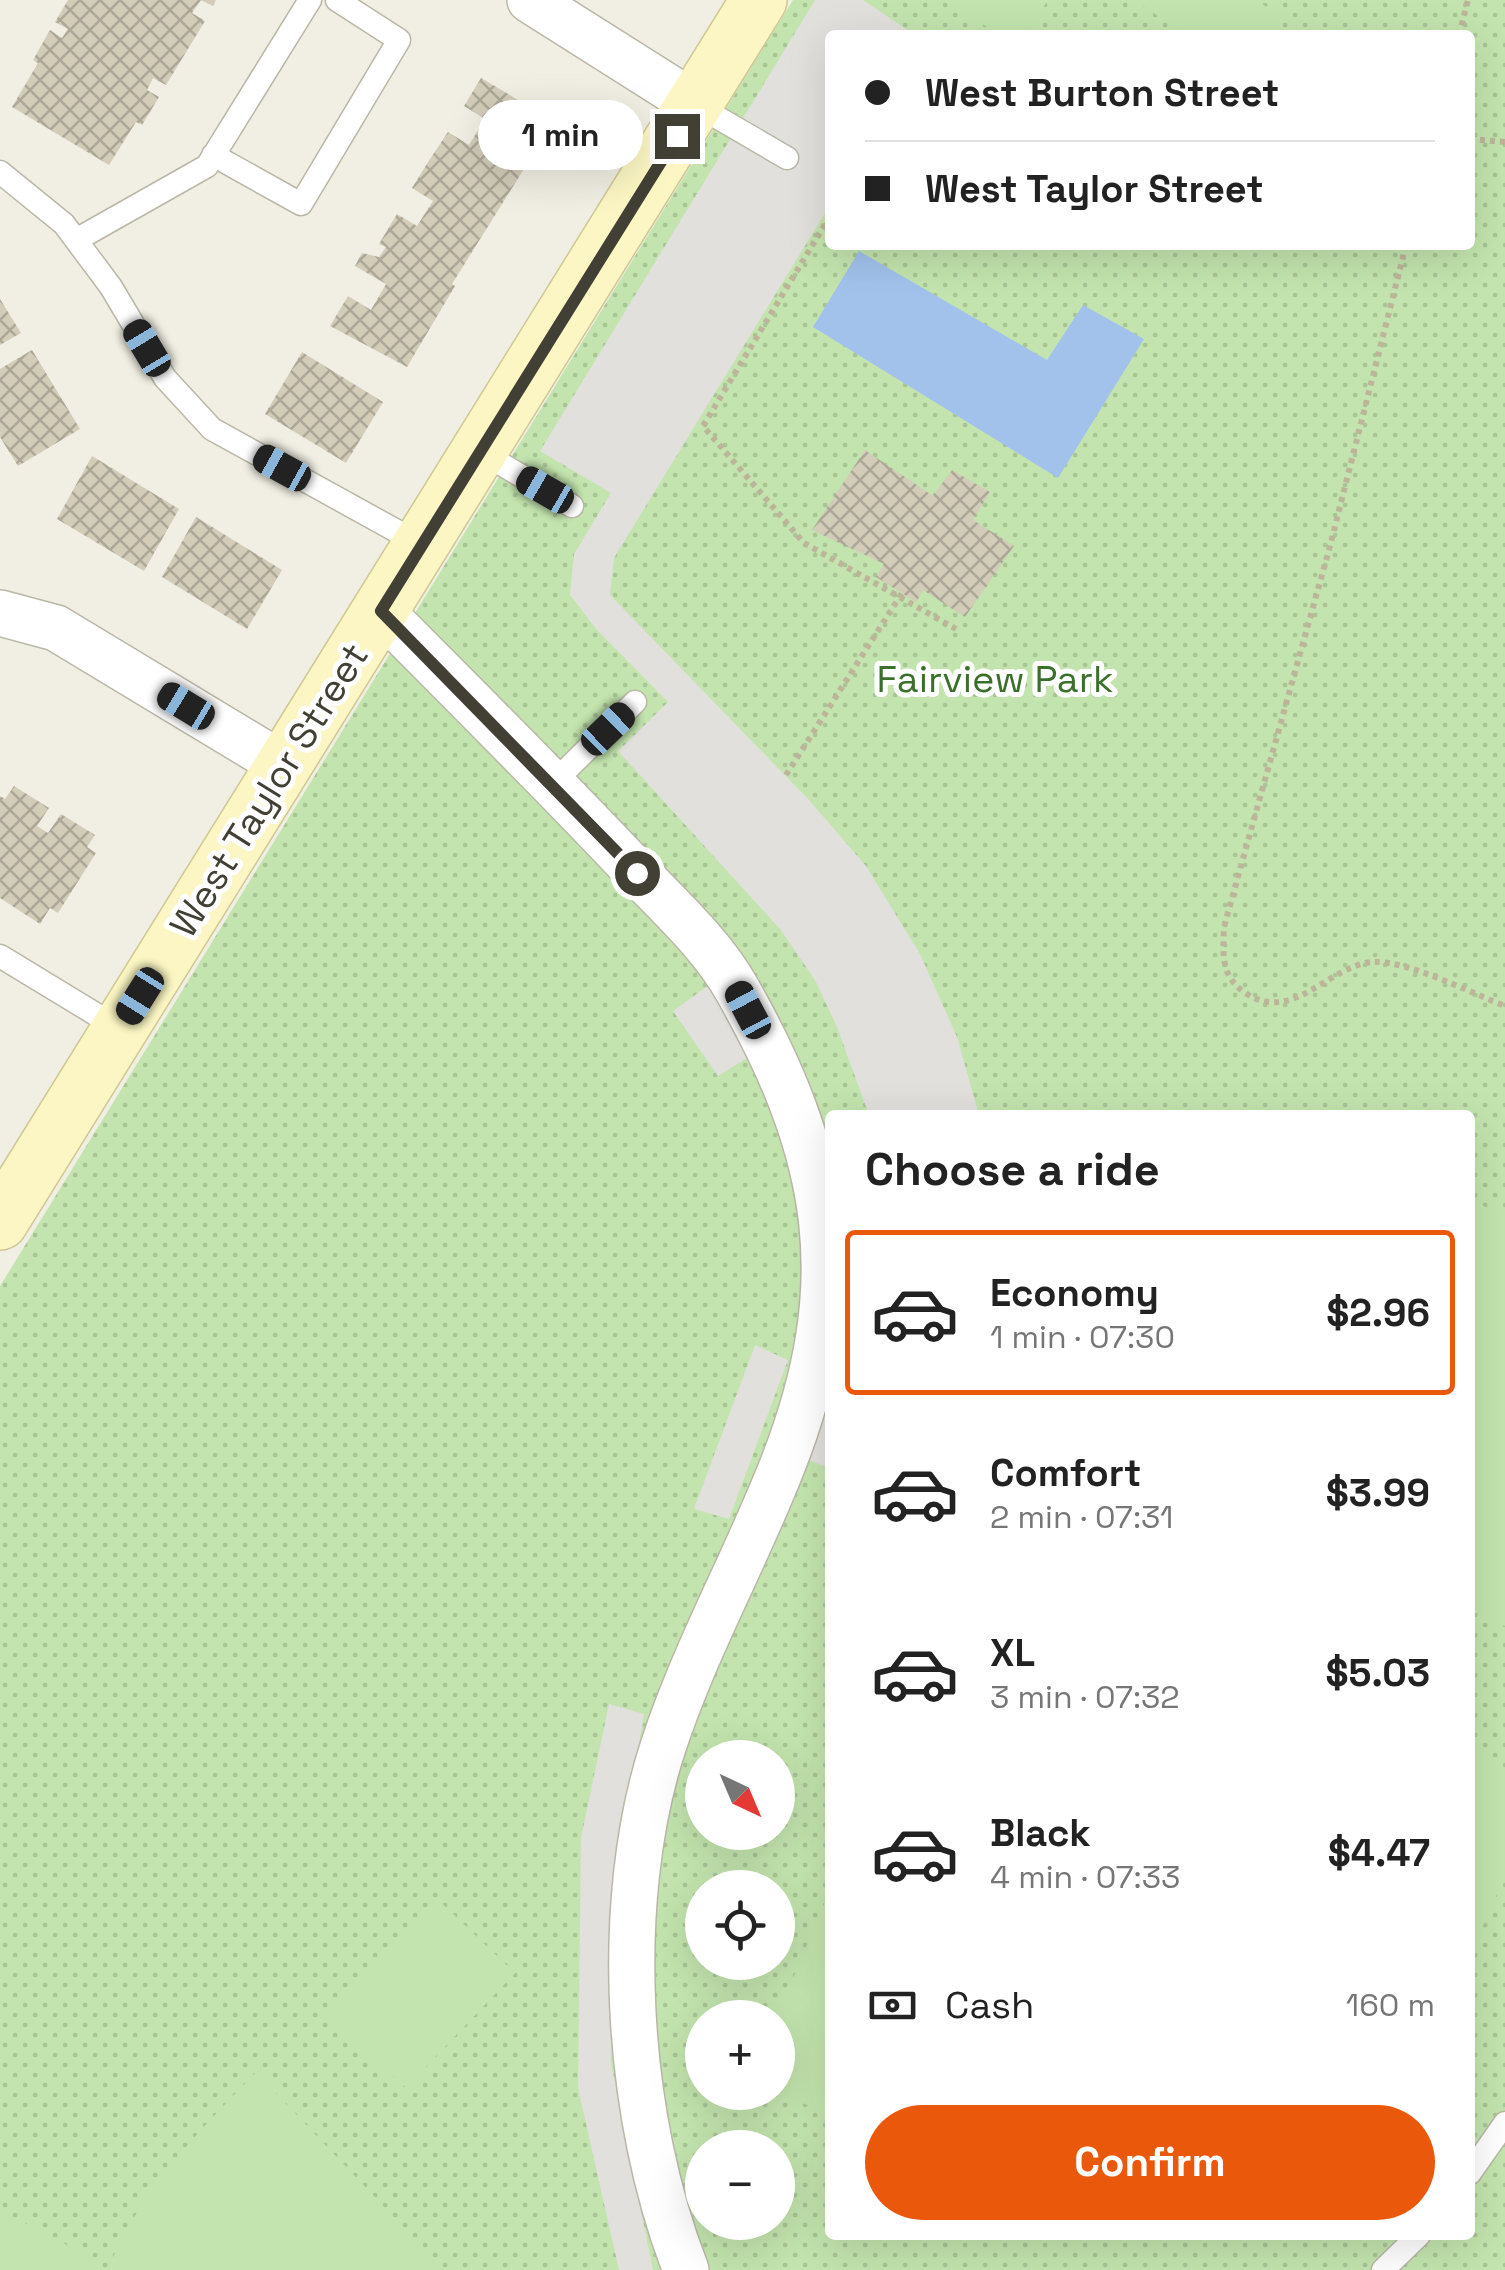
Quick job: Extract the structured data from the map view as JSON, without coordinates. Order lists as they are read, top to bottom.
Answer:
{
  "streets": {
    "main road": ["West Taylor Street"]
  },
  "parks": ["Fairview Park"],
  "north": "bottom right",
  "page": {
    "banner": ["West Burton Street", "West Taylor Street"],
    "bubble": "1 min",
    "heading": "Choose a ride",
    "list": [
      {
        "name": "Economy",
        "note": "1 min · 07:30",
        "value": "$2.96"
      },
      {
        "name": "Comfort",
        "note": "2 min · 07:31",
        "value": "$3.99"
      },
      {
        "name": "XL",
        "note": "3 min · 07:32",
        "value": "$5.03"
      },
      {
        "name": "Black",
        "note": "4 min · 07:33",
        "value": "$4.47"
      }
    ],
    "map_buttons": ["+", "−"],
    "pay": ["Cash", "160 m"],
    "buttons": "Confirm"
  }
}
